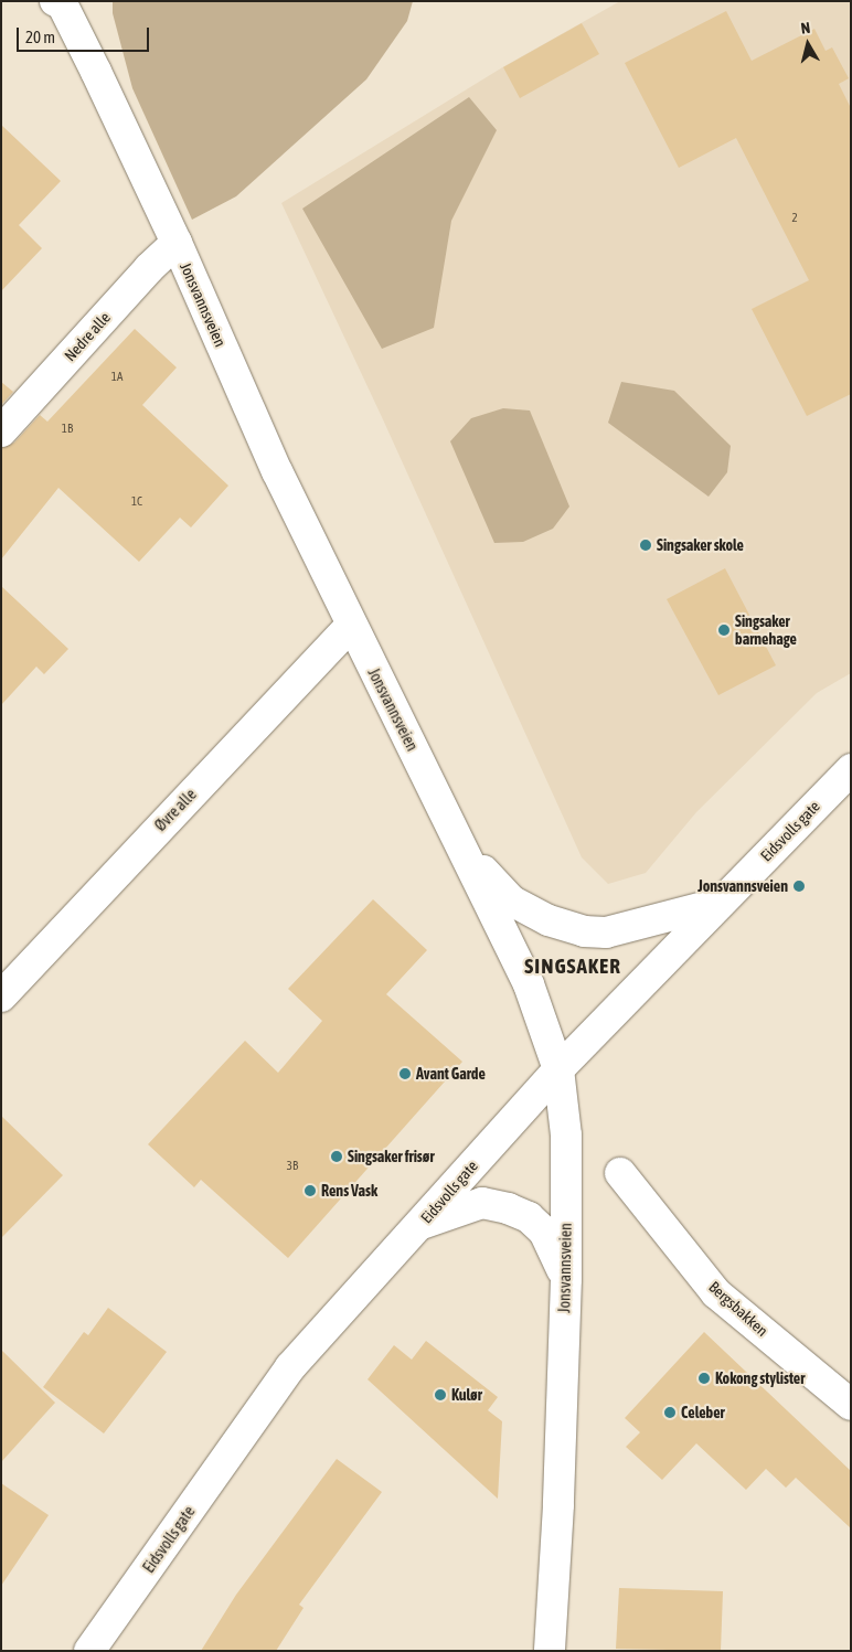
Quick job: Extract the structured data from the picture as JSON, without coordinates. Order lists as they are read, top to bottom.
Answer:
{
  "streets": {
    "street": [
      "Jonsvannsveien",
      "Nedre alle",
      "Øvre alle",
      "Eidsvolls gate",
      "Bergsbakken"
    ]
  },
  "crossings": [
    ["Jonsvannsveien", "Nedre alle"],
    ["Jonsvannsveien", "Øvre alle"],
    ["Jonsvannsveien", "Eidsvolls gate"]
  ],
  "districts": ["SINGSAKER"],
  "places": [
    "Singsaker skole",
    "Singsaker barnehage",
    "Jonsvannsveien",
    "Avant Garde",
    "Singsaker frisør",
    "Rens Vask",
    "Kokong stylister",
    "Kulør",
    "Celeber"
  ],
  "house_numbers": [
    "2",
    "1A",
    "1B",
    "1C",
    "3B"
  ],
  "scale_bar": "20 m",
  "north": "top"
}
